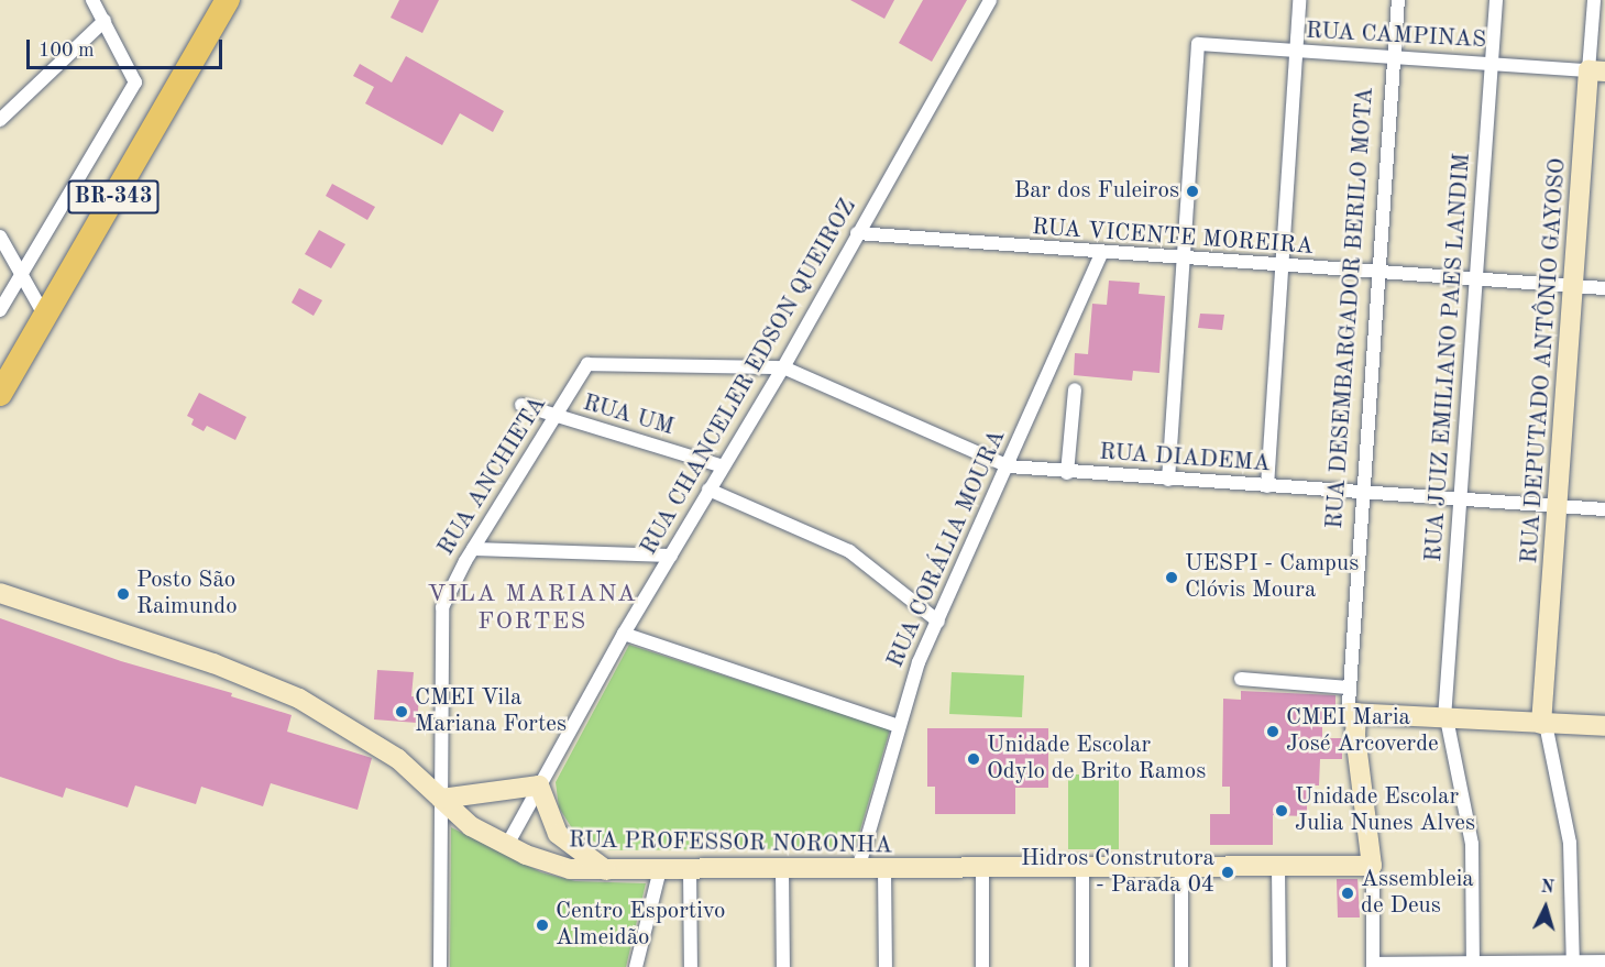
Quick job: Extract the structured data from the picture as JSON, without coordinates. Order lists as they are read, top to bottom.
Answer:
{
  "streets": {
    "highway": ["BR-343"],
    "street": [
      "RUA CAMPINAS",
      "RUA VICENTE MOREIRA",
      "RUA DESEMBARGADOR BERILO MOTA",
      "RUA JUIZ EMILIANO PAES LANDIM",
      "RUA DEPUTADO ANTÔNIO GAYOSO",
      "RUA CHANCELER EDSON QUEIROZ",
      "RUA UM",
      "RUA DIADEMA",
      "RUA ANCHIETA",
      "RUA CORÁLIA MOURA",
      "RUA PROFESSOR NORONHA"
    ]
  },
  "crossings": [
    ["RUA CAMPINAS", "RUA VICENTE MOREIRA"],
    ["RUA CAMPINAS", "RUA DESEMBARGADOR BERILO MOTA"],
    ["RUA CAMPINAS", "RUA JUIZ EMILIANO PAES LANDIM"],
    ["RUA CAMPINAS", "RUA DEPUTADO ANTÔNIO GAYOSO"],
    ["RUA VICENTE MOREIRA", "RUA DESEMBARGADOR BERILO MOTA"],
    ["RUA VICENTE MOREIRA", "RUA JUIZ EMILIANO PAES LANDIM"],
    ["RUA VICENTE MOREIRA", "RUA DEPUTADO ANTÔNIO GAYOSO"],
    ["RUA VICENTE MOREIRA", "RUA CHANCELER EDSON QUEIROZ"],
    ["RUA VICENTE MOREIRA", "RUA CORÁLIA MOURA"],
    ["RUA DESEMBARGADOR BERILO MOTA", "RUA DIADEMA"],
    ["RUA DESEMBARGADOR BERILO MOTA", "RUA PROFESSOR NORONHA"],
    ["RUA JUIZ EMILIANO PAES LANDIM", "RUA DIADEMA"],
    ["RUA DEPUTADO ANTÔNIO GAYOSO", "RUA DIADEMA"],
    ["RUA CHANCELER EDSON QUEIROZ", "RUA UM"],
    ["RUA CHANCELER EDSON QUEIROZ", "RUA DIADEMA"],
    ["RUA CHANCELER EDSON QUEIROZ", "RUA ANCHIETA"],
    ["RUA CHANCELER EDSON QUEIROZ", "RUA PROFESSOR NORONHA"],
    ["RUA UM", "RUA ANCHIETA"],
    ["RUA DIADEMA", "RUA ANCHIETA"],
    ["RUA DIADEMA", "RUA CORÁLIA MOURA"],
    ["RUA ANCHIETA", "RUA PROFESSOR NORONHA"],
    ["RUA CORÁLIA MOURA", "RUA PROFESSOR NORONHA"]
  ],
  "districts": ["VILA MARIANA FORTES"],
  "places": [
    "Bar dos Fuleiros",
    "UESPI - Campus Clóvis Moura",
    "Posto São Raimundo",
    "CMEI Vila Mariana Fortes",
    "CMEI Maria José Arcoverde",
    "Unidade Escolar Odylo de Brito Ramos",
    "Unidade Escolar Julia Nunes Alves",
    "Hidros Construtora - Parada 04",
    "Assembleia de Deus",
    "Centro Esportivo Almeidão"
  ],
  "scale_bar": "100 m",
  "north": "top"
}
